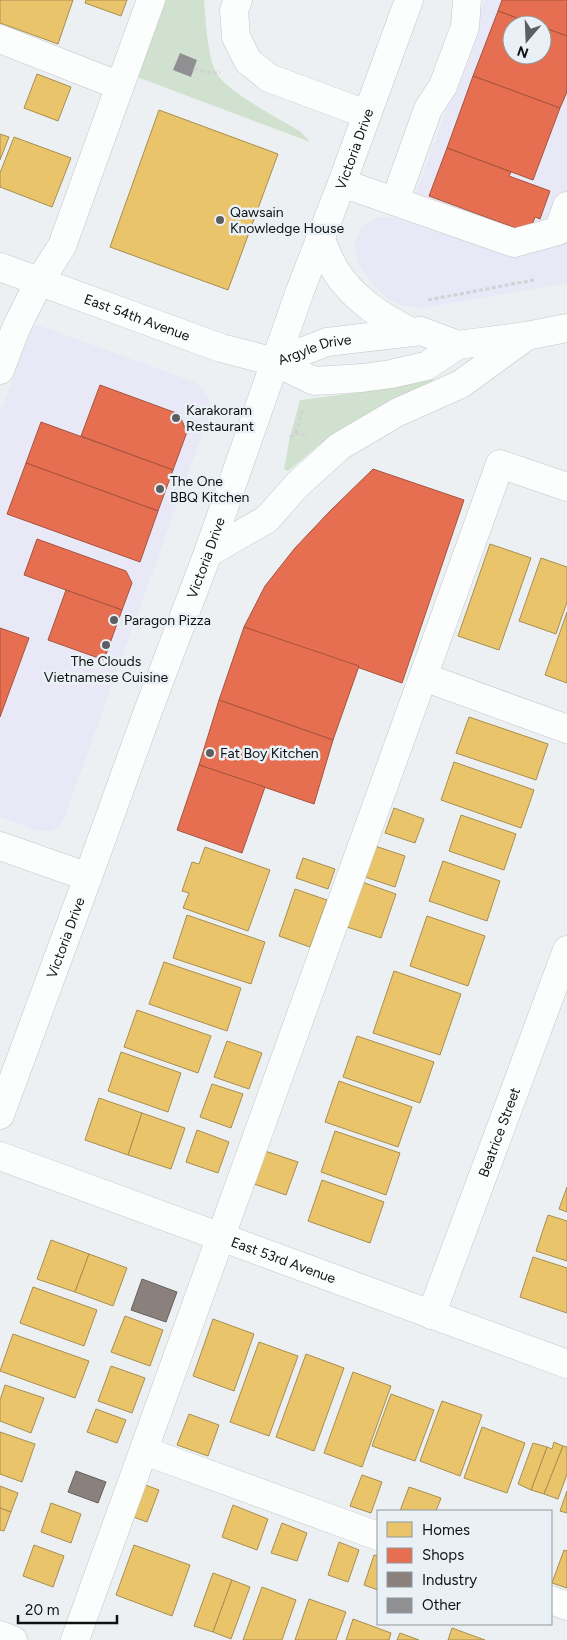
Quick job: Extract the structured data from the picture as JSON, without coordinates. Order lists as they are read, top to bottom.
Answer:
{
  "streets": {
    "street": [
      "Victoria Drive",
      "East 54th Avenue",
      "Argyle Drive",
      "Beatrice Street",
      "East 53rd Avenue"
    ]
  },
  "crossings": [
    ["Victoria Drive", "East 54th Avenue"],
    ["Victoria Drive", "Argyle Drive"],
    ["East 54th Avenue", "Argyle Drive"],
    ["Beatrice Street", "East 53rd Avenue"]
  ],
  "places": [
    "Qawsain Knowledge House",
    "Karakoram Restaurant",
    "The One BBQ Kitchen",
    "Paragon Pizza",
    "The Clouds Vietnamese Cuisine",
    "Fat Boy Kitchen"
  ],
  "legend": [
    "Homes",
    "Shops",
    "Industry",
    "Other"
  ],
  "scale_bar": "20 m",
  "north": "bottom"
}
